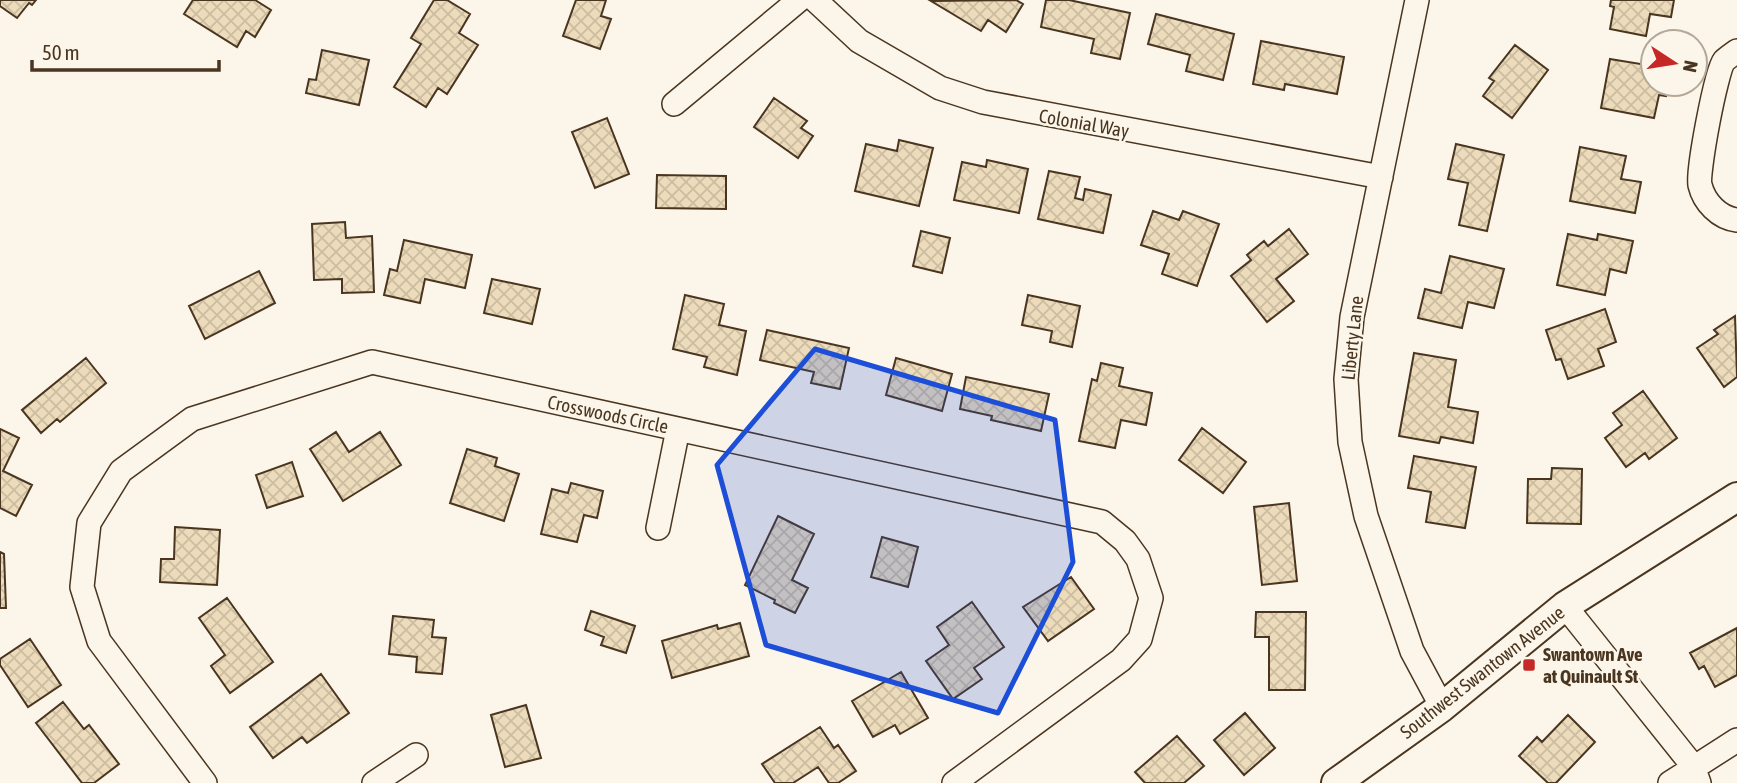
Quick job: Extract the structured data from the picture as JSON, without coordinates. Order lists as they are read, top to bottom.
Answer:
{
  "streets": {
    "street": [
      "Colonial Way",
      "Liberty Lane",
      "Crosswoods Circle",
      "Southwest Swantown Avenue"
    ]
  },
  "crossings": [
    ["Colonial Way", "Liberty Lane"],
    ["Liberty Lane", "Southwest Swantown Avenue"]
  ],
  "places": {
    "transit": ["Swantown Ave at Quinault St"]
  },
  "scale_bar": "50 m",
  "north": "right"
}
